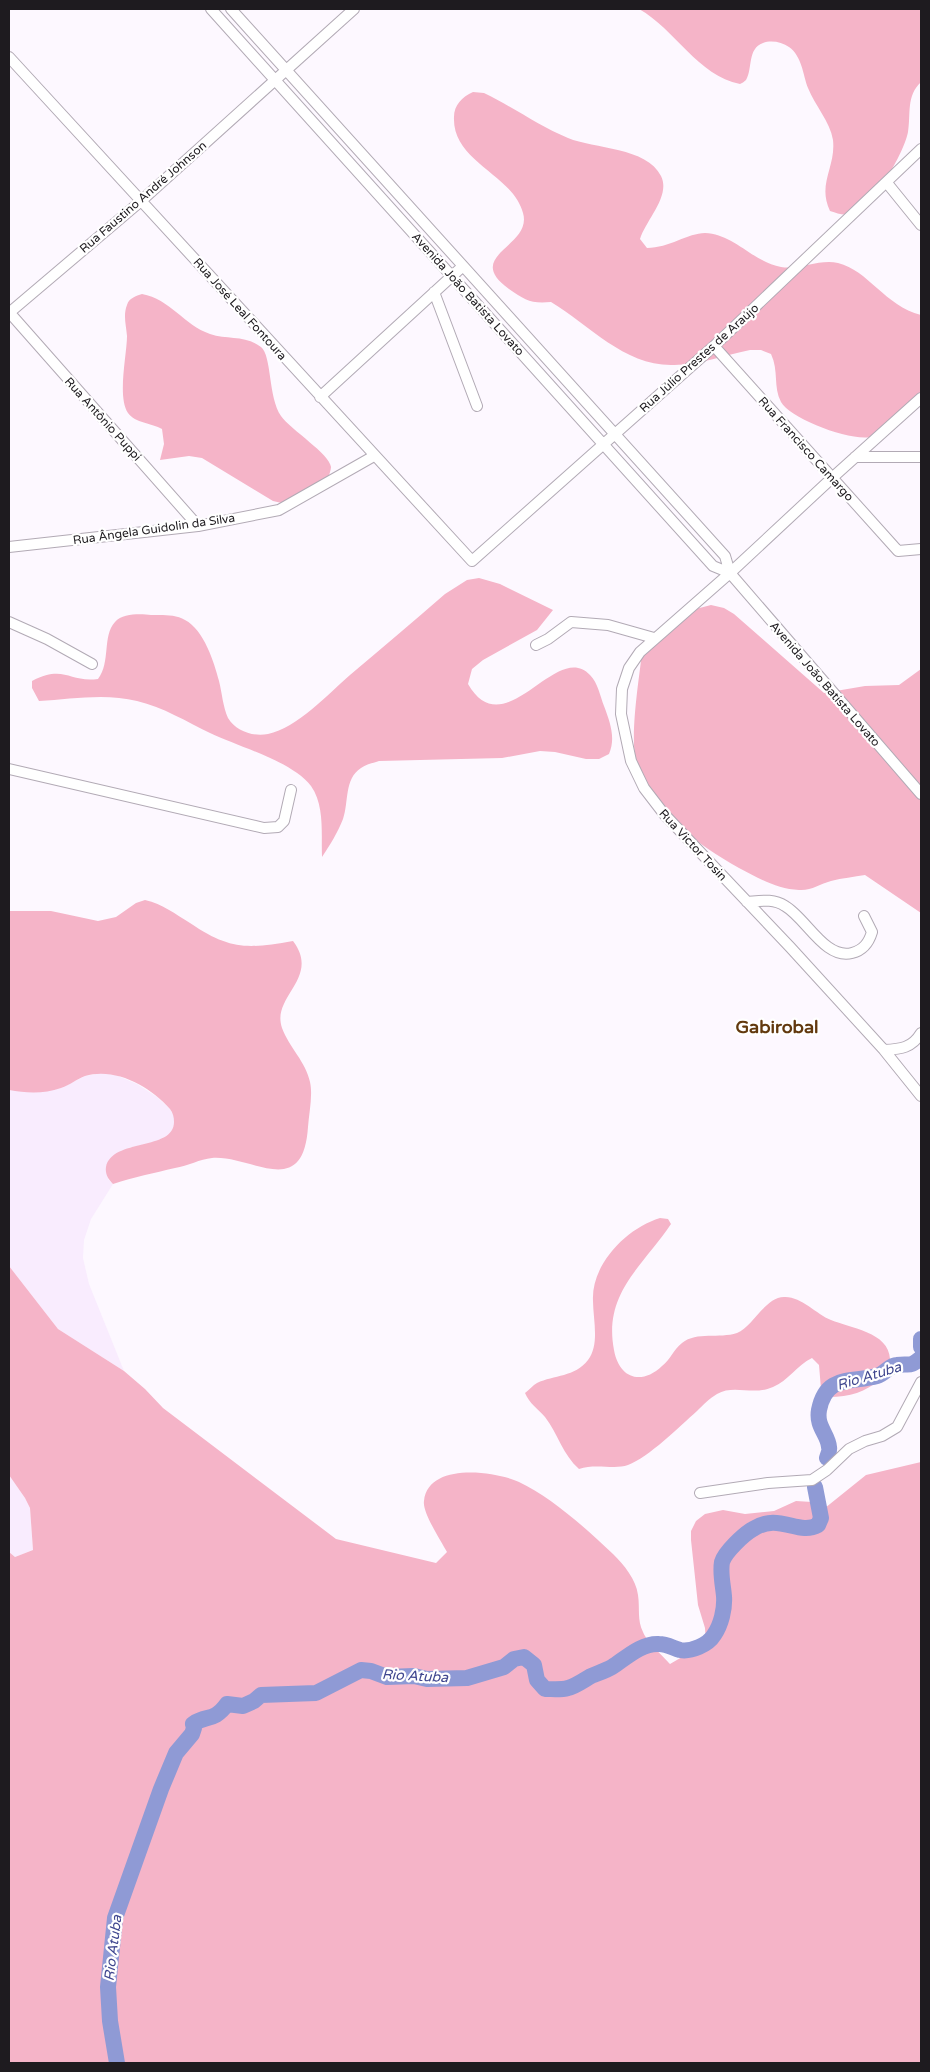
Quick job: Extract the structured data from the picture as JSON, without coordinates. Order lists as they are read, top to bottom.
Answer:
{
  "streets": {
    "street": [
      "Rua Faustino André Johnson",
      "Avenida João Batista Lovato",
      "Rua José Leal Fontoura",
      "Rua Júlio Prestes de Araújo",
      "Rua Antônio Puppi",
      "Rua Francisco Camargo",
      "Rua Ângela Guidolin da Silva",
      "Rua Victor Tosin"
    ]
  },
  "crossings": [
    ["Rua Faustino André Johnson", "Avenida João Batista Lovato"],
    ["Rua Faustino André Johnson", "Rua José Leal Fontoura"],
    ["Rua Faustino André Johnson", "Rua Antônio Puppi"],
    ["Avenida João Batista Lovato", "Rua Júlio Prestes de Araújo"],
    ["Avenida João Batista Lovato", "Rua Victor Tosin"],
    ["Rua José Leal Fontoura", "Rua Júlio Prestes de Araújo"],
    ["Rua José Leal Fontoura", "Rua Ângela Guidolin da Silva"],
    ["Rua Júlio Prestes de Araújo", "Rua Francisco Camargo"],
    ["Rua Antônio Puppi", "Rua Ângela Guidolin da Silva"],
    ["Rua Francisco Camargo", "Rua Victor Tosin"]
  ],
  "districts": ["Gabirobal"],
  "water": ["Rio Atuba"]
}
